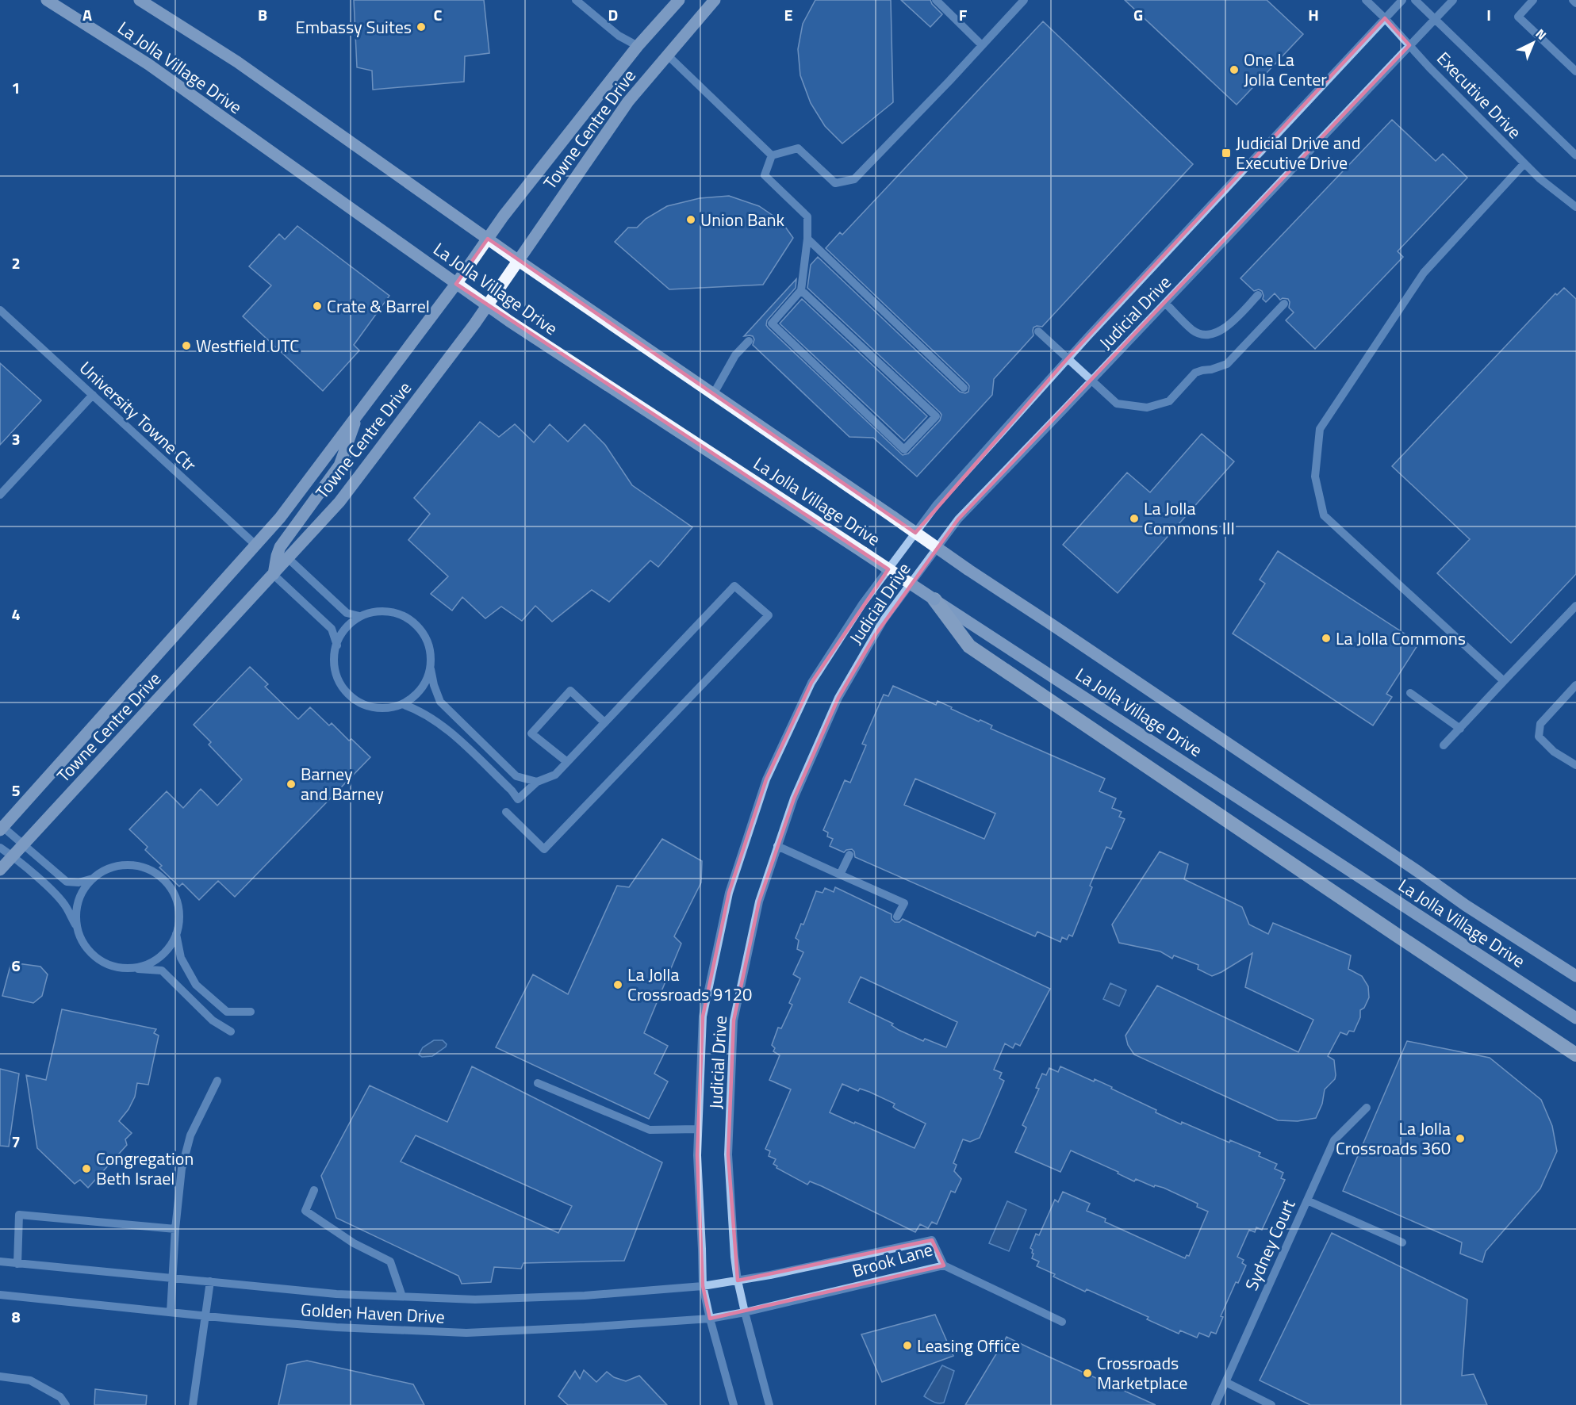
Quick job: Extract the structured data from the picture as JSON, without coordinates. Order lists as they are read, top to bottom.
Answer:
{
  "streets": {
    "main road": ["La Jolla Village Drive", "Towne Centre Drive"],
    "street": [
      "Executive Drive",
      "Judicial Drive",
      "University Towne Ctr",
      "Sydney Court",
      "Brook Lane",
      "Golden Haven Drive"
    ]
  },
  "crossings": [
    ["La Jolla Village Drive", "Towne Centre Drive"],
    ["Executive Drive", "Judicial Drive"],
    ["Towne Centre Drive", "University Towne Ctr"],
    ["Judicial Drive", "Brook Lane"],
    ["Judicial Drive", "Golden Haven Drive"],
    ["Brook Lane", "Golden Haven Drive"]
  ],
  "places": {
    "other": [
      "Embassy Suites",
      "One La Jolla Center",
      "Union Bank",
      "Crate & Barrel",
      "Westfield UTC",
      "La Jolla Commons III",
      "La Jolla Commons",
      "Barney and Barney",
      "La Jolla Crossroads 9120",
      "La Jolla Crossroads 360",
      "Congregation Beth Israel",
      "Leasing Office",
      "Crossroads Marketplace"
    ],
    "transit": ["Judicial Drive and Executive Drive"]
  },
  "north": "top right",
  "grid": {
    "columns": [
      "A",
      "B",
      "C",
      "D",
      "E",
      "F",
      "G",
      "H",
      "I"
    ],
    "rows": [
      "1",
      "2",
      "3",
      "4",
      "5",
      "6",
      "7",
      "8"
    ]
  }
}
